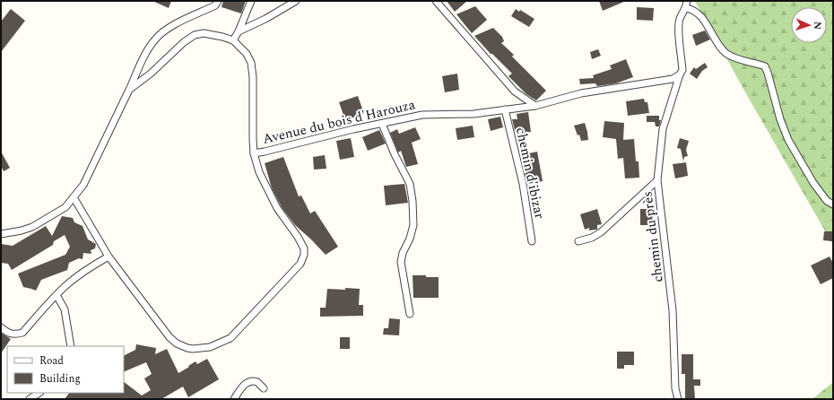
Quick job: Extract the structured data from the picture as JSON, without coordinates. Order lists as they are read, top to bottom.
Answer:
{
  "streets": {
    "street": ["Avenue du bois d'Harouza", "chemin d'ibizar", "chemin du près"]
  },
  "crossings": [
    ["Avenue du bois d'Harouza", "chemin d'ibizar"],
    ["Avenue du bois d'Harouza", "chemin du près"]
  ],
  "legend": ["Road", "Building"],
  "north": "right"
}
